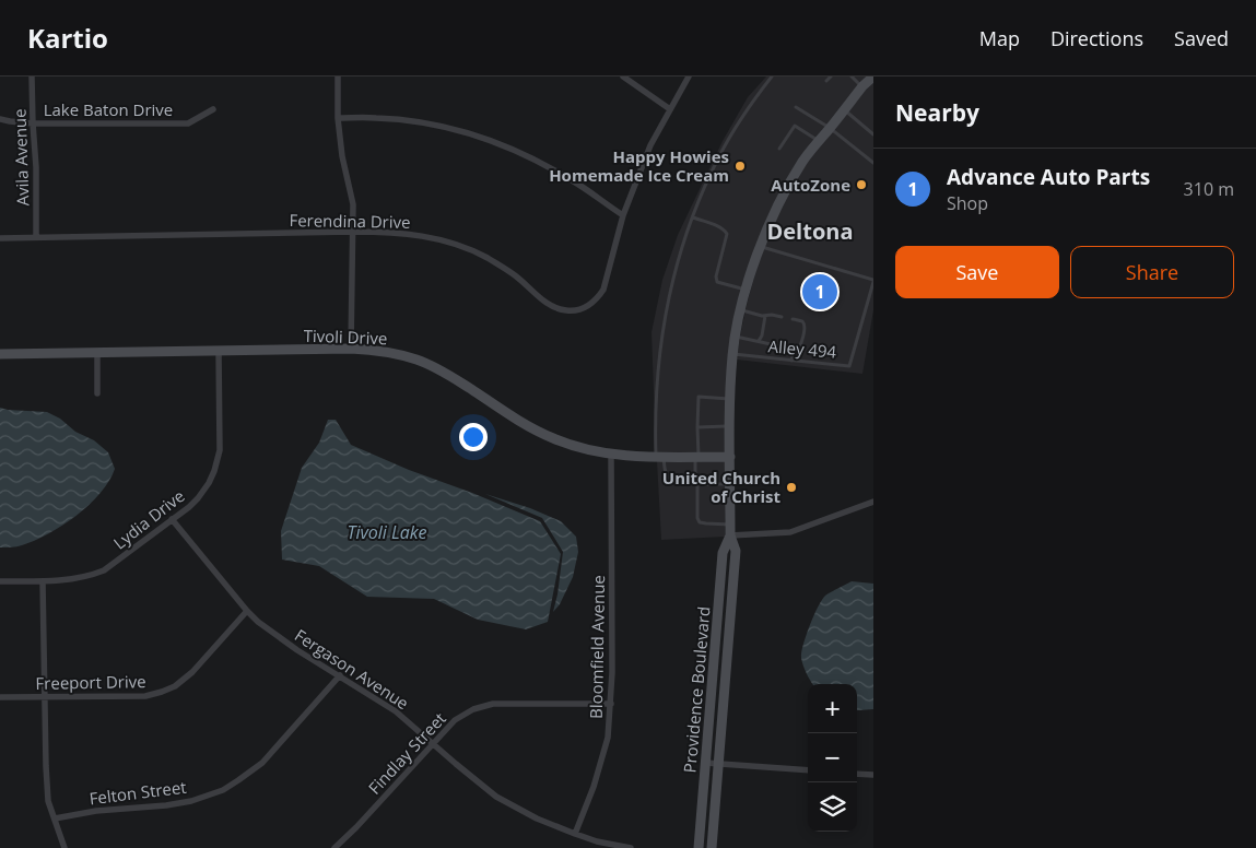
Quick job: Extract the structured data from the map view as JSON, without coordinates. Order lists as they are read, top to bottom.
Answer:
{
  "streets": {
    "main road": ["Tivoli Drive", "Providence Boulevard"],
    "street": [
      "Lake Baton Drive",
      "Avila Avenue",
      "Ferendina Drive",
      "Lydia Drive",
      "Bloomfield Avenue",
      "Fergason Avenue",
      "Freeport Drive",
      "Findlay Street",
      "Felton Street"
    ],
    "lane": ["Alley 494"]
  },
  "crossings": [
    ["Lake Baton Drive", "Avila Avenue"],
    ["Avila Avenue", "Ferendina Drive"],
    ["Tivoli Drive", "Lydia Drive"],
    ["Tivoli Drive", "Bloomfield Avenue"],
    ["Tivoli Drive", "Providence Boulevard"],
    ["Alley 494", "Providence Boulevard"],
    ["Lydia Drive", "Fergason Avenue"],
    ["Bloomfield Avenue", "Fergason Avenue"],
    ["Bloomfield Avenue", "Findlay Street"],
    ["Fergason Avenue", "Freeport Drive"],
    ["Fergason Avenue", "Findlay Street"],
    ["Fergason Avenue", "Felton Street"]
  ],
  "districts": ["Deltona"],
  "water": ["Tivoli Lake"],
  "places": ["Happy Howies Homemade Ice Cream", "AutoZone", "United Church of Christ"],
  "page": {
    "header": "Kartio",
    "nav": ["Map", "Directions", "Saved"],
    "heading": "Nearby",
    "list": [
      {
        "mark": "1",
        "name": "Advance Auto Parts",
        "note": "Shop",
        "value": "310 m"
      }
    ],
    "buttons": ["Save", "Share"],
    "pins": "1",
    "map_buttons": ["+", "−"]
  }
}
